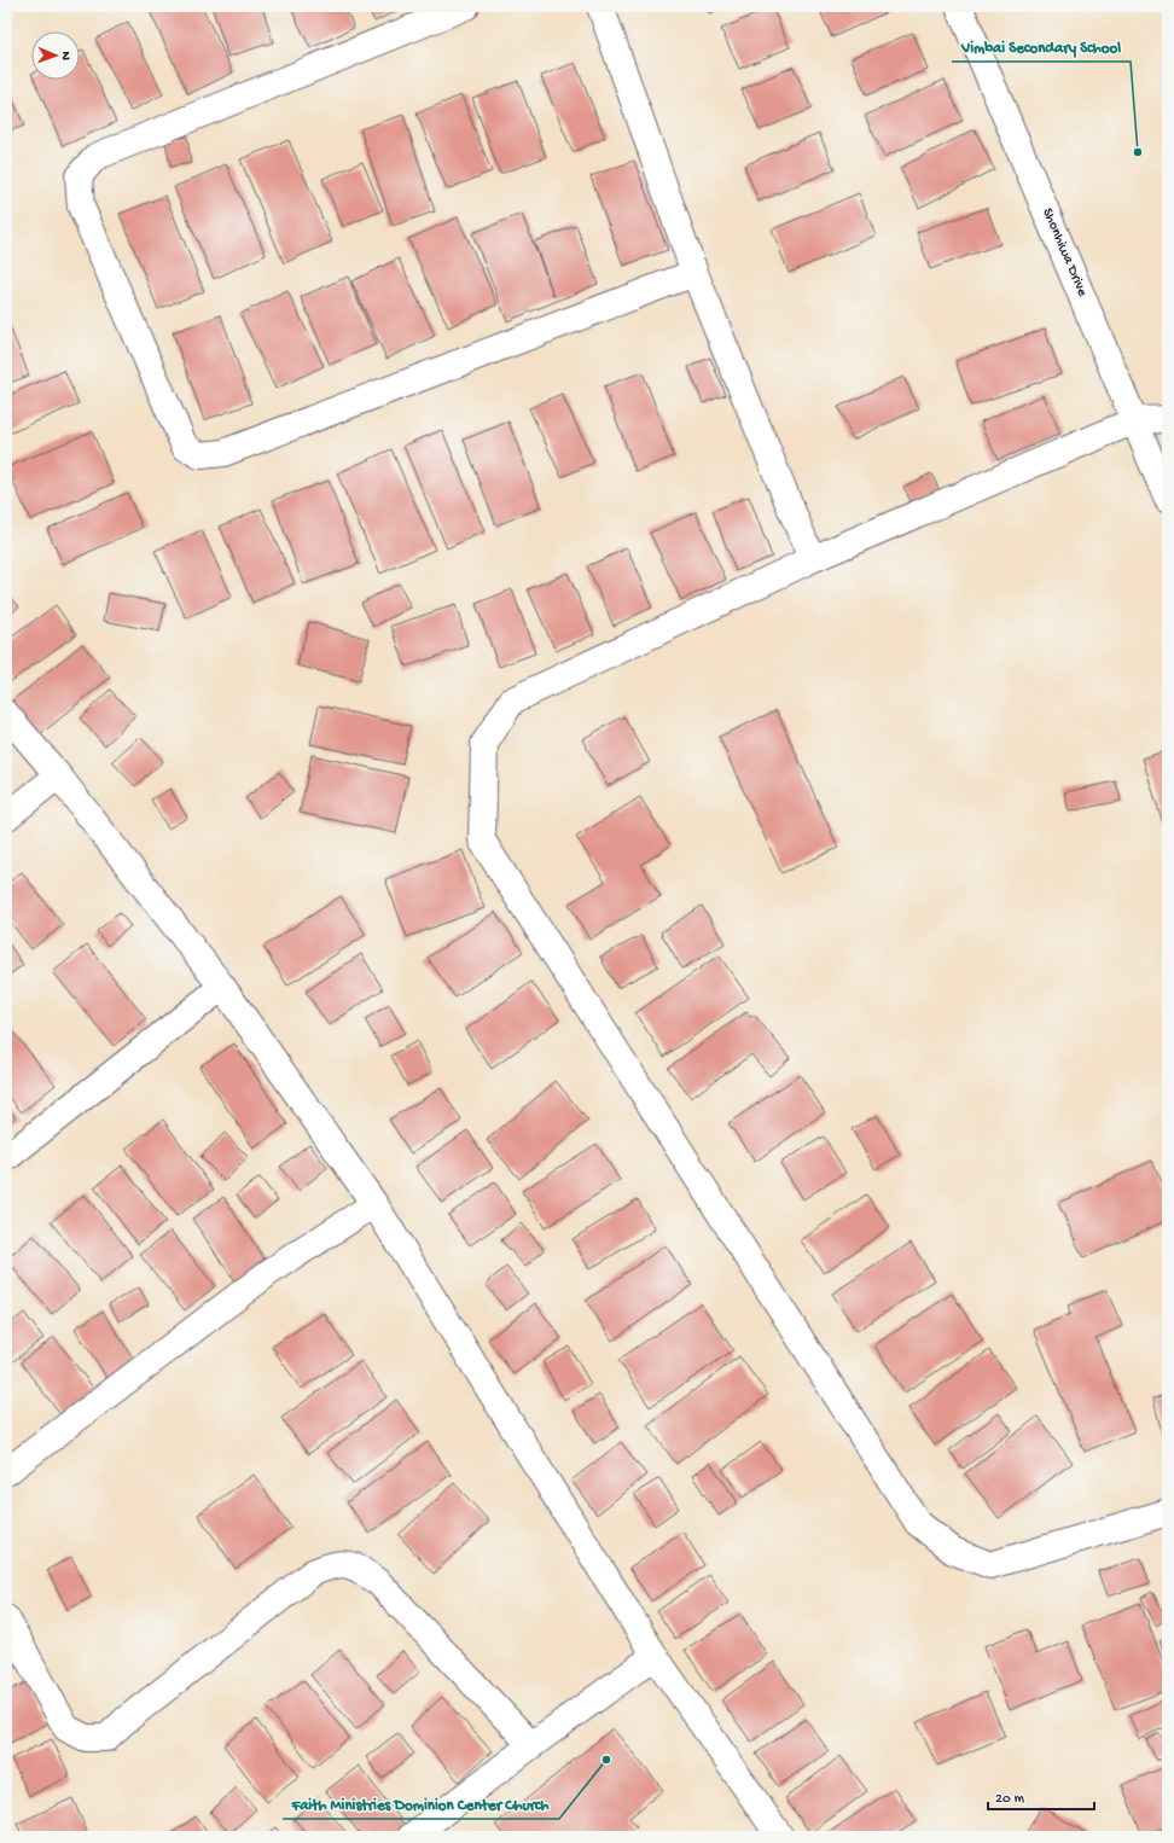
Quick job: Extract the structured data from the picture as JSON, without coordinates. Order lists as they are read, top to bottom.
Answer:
{
  "streets": {
    "street": ["Shonhiwa Drive"]
  },
  "places": ["Vimbai Secondary School", "Faith Ministries Dominion Center Church"],
  "scale_bar": "20 m",
  "north": "right"
}
